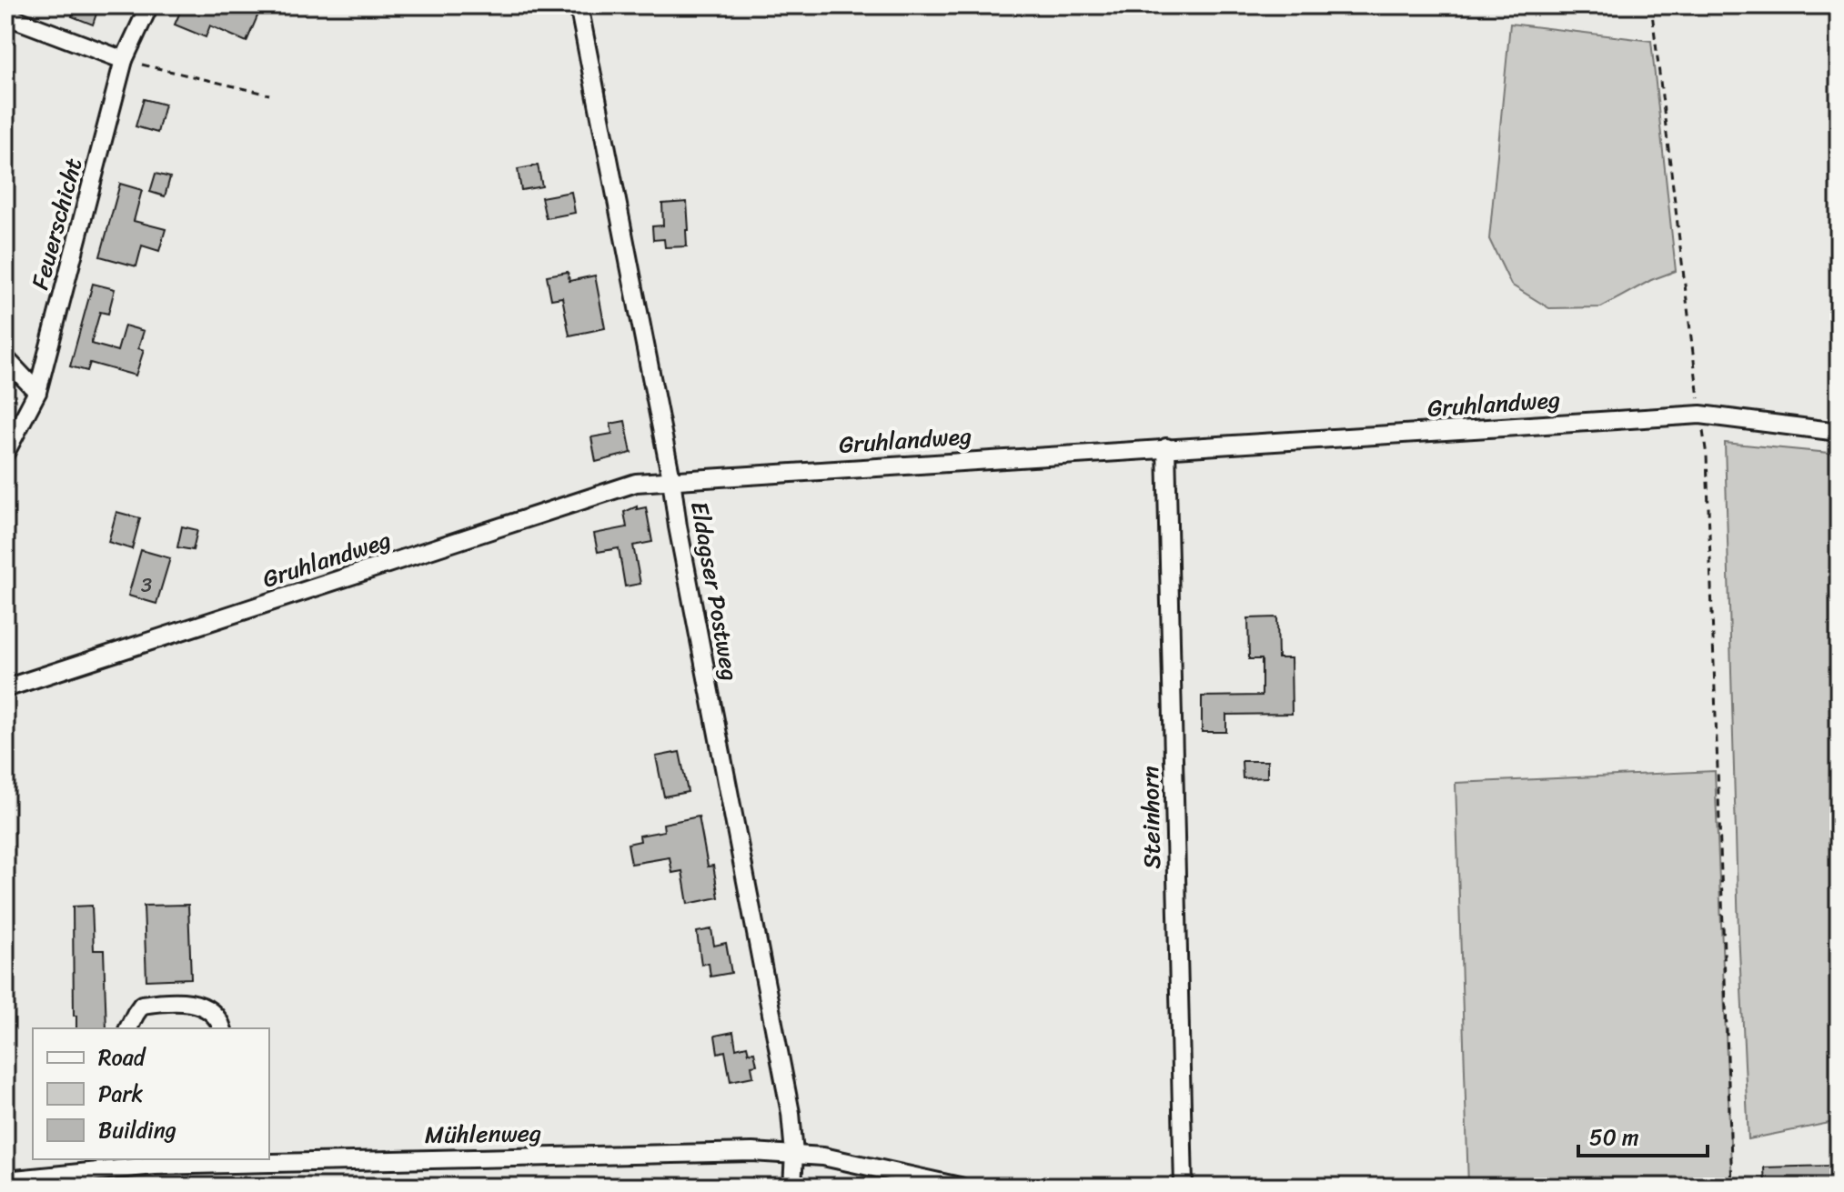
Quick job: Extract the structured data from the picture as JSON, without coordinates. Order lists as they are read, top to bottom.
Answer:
{
  "streets": {
    "street": [
      "Feuerschicht",
      "Gruhlandweg",
      "Eldagser Postweg",
      "Steinhorn",
      "Mühlenweg"
    ]
  },
  "crossings": [
    ["Gruhlandweg", "Eldagser Postweg"],
    ["Gruhlandweg", "Steinhorn"],
    ["Eldagser Postweg", "Mühlenweg"]
  ],
  "house_numbers": ["3"],
  "legend": ["Road", "Park", "Building"],
  "scale_bar": "50 m"
}
